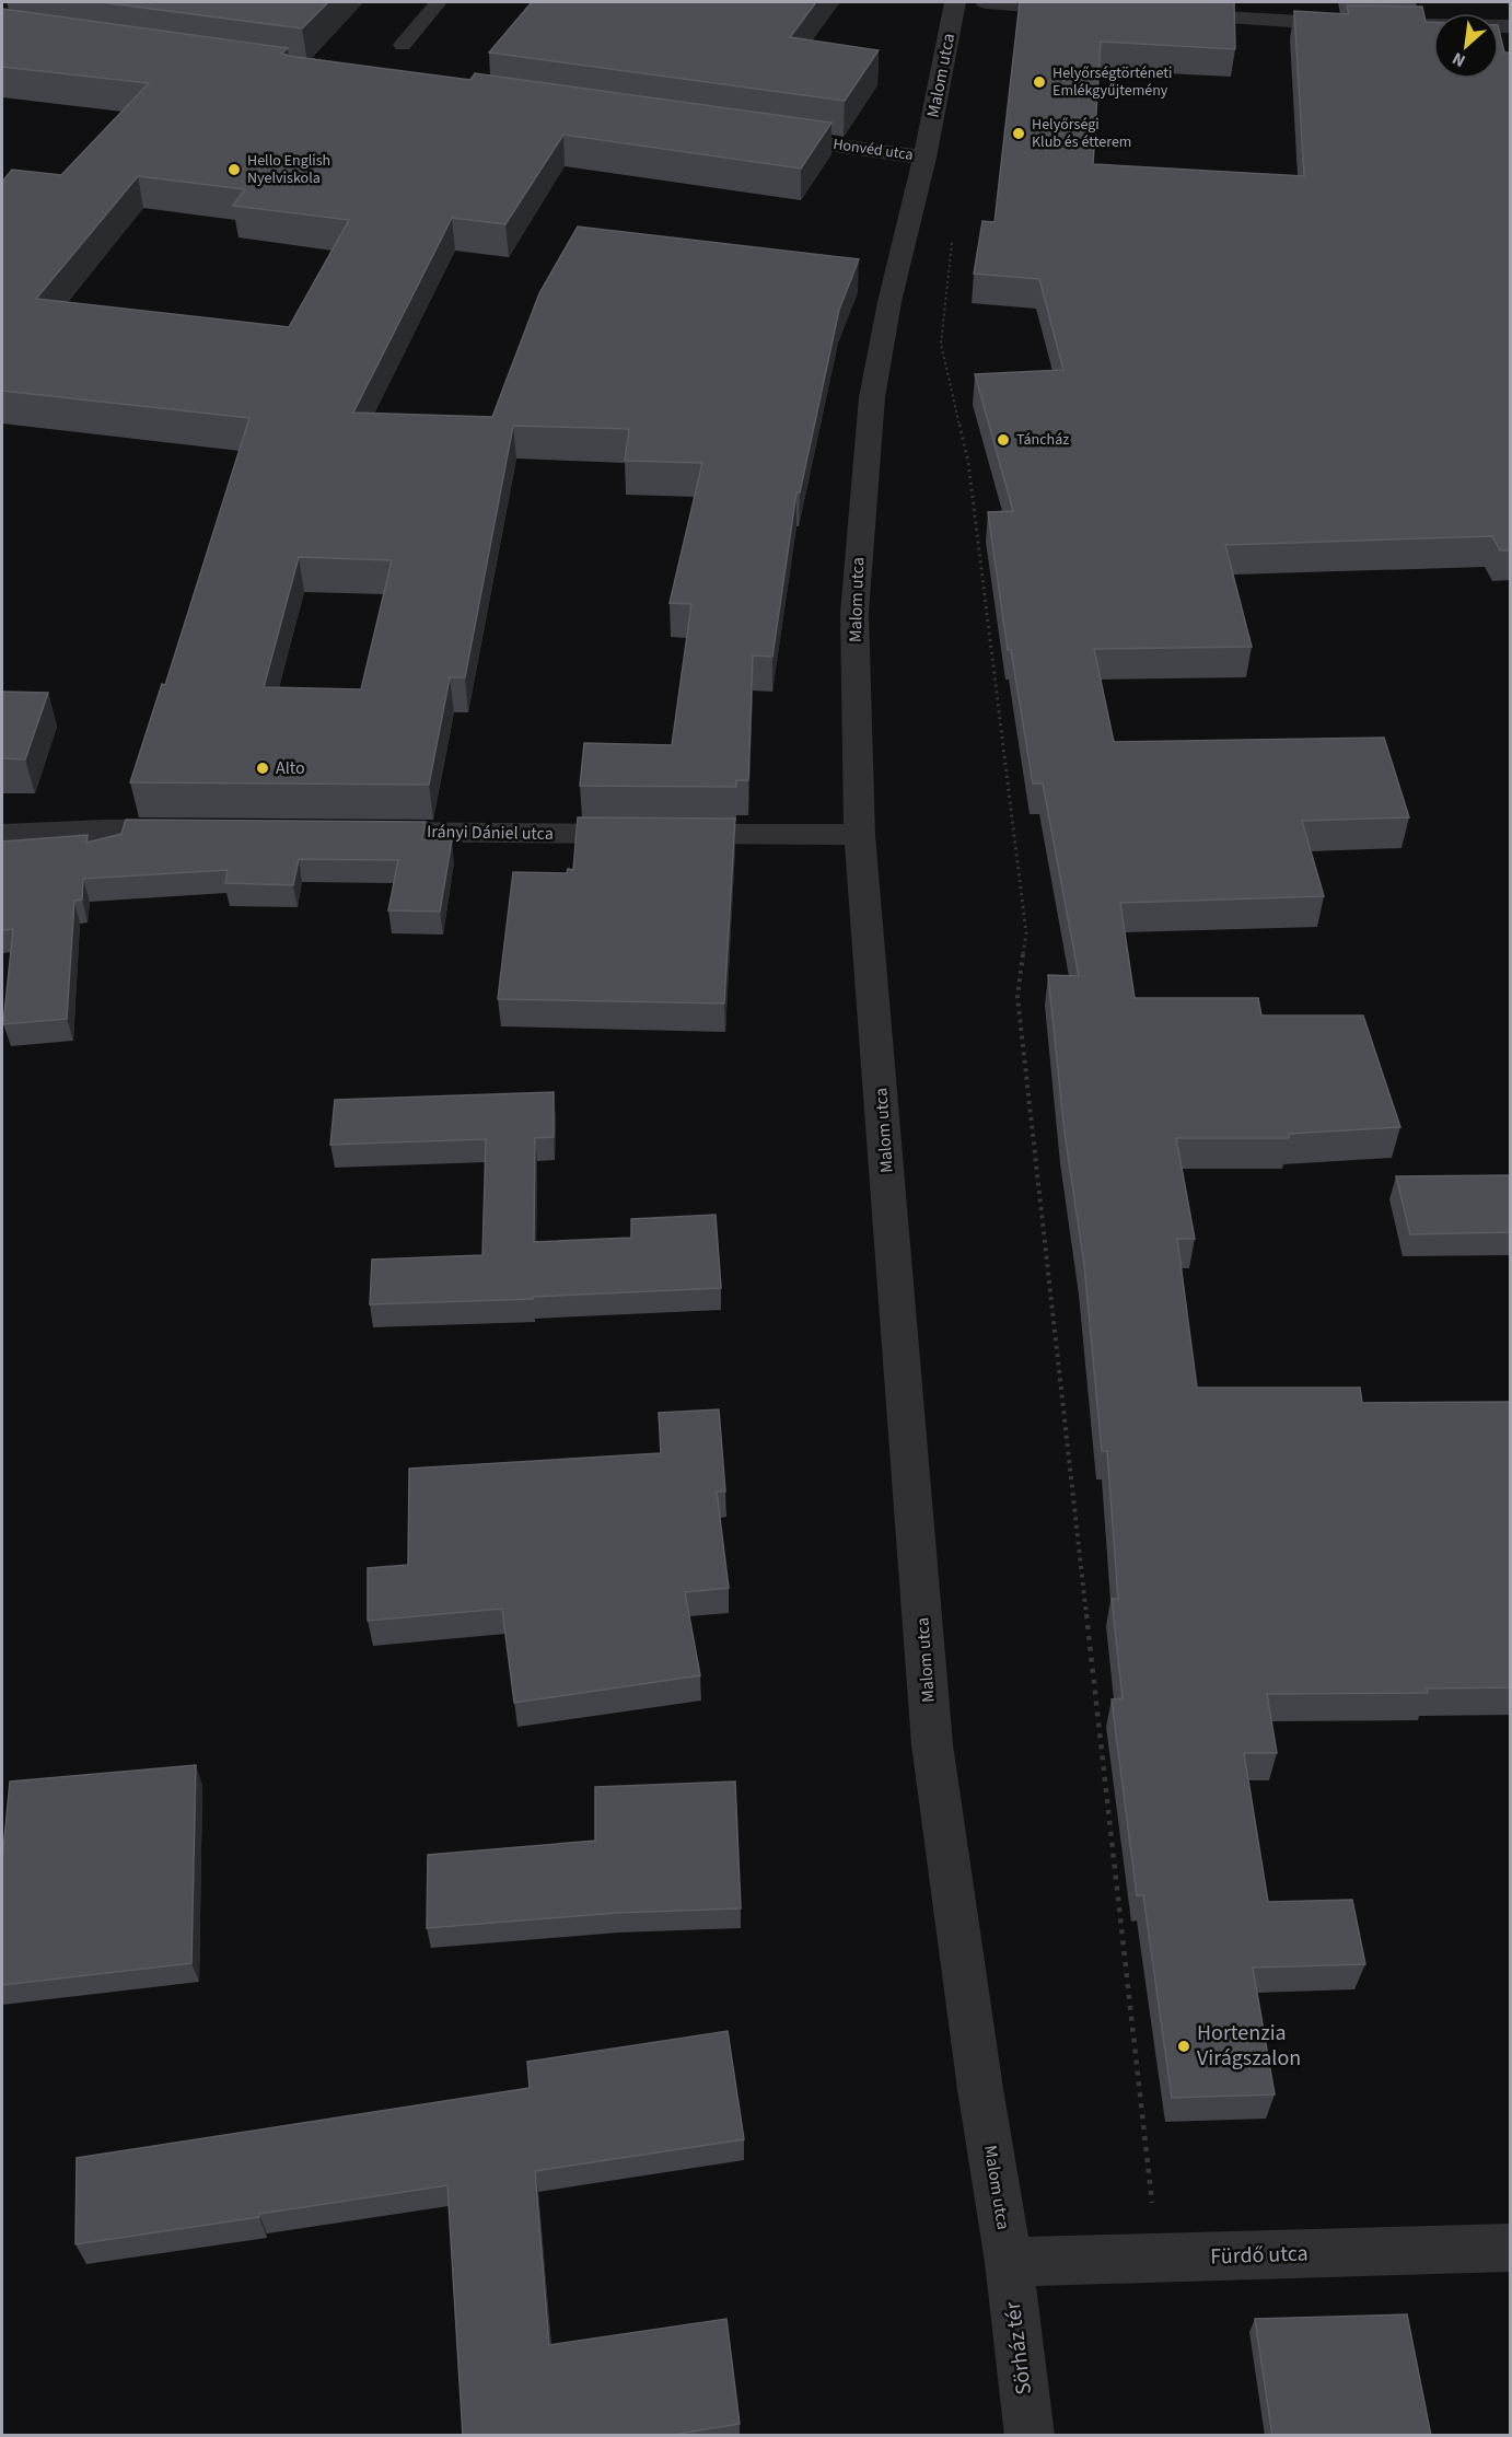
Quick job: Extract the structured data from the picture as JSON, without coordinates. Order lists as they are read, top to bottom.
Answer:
{
  "streets": {
    "street": [
      "Malom utca",
      "Honvéd utca",
      "Irányi Dániel utca",
      "Fürdő utca",
      "Sörház tér"
    ]
  },
  "crossings": [
    ["Malom utca", "Honvéd utca"],
    ["Malom utca", "Irányi Dániel utca"],
    ["Malom utca", "Fürdő utca"],
    ["Malom utca", "Sörház tér"],
    ["Fürdő utca", "Sörház tér"]
  ],
  "places": [
    "Helyőrségtörténeti Emlékgyűjtemény",
    "Helyőrségi Klub és étterem",
    "Hello English Nyelviskola",
    "Táncház",
    "Alto",
    "Hortenzia Virágszalon"
  ],
  "north": "bottom left"
}
